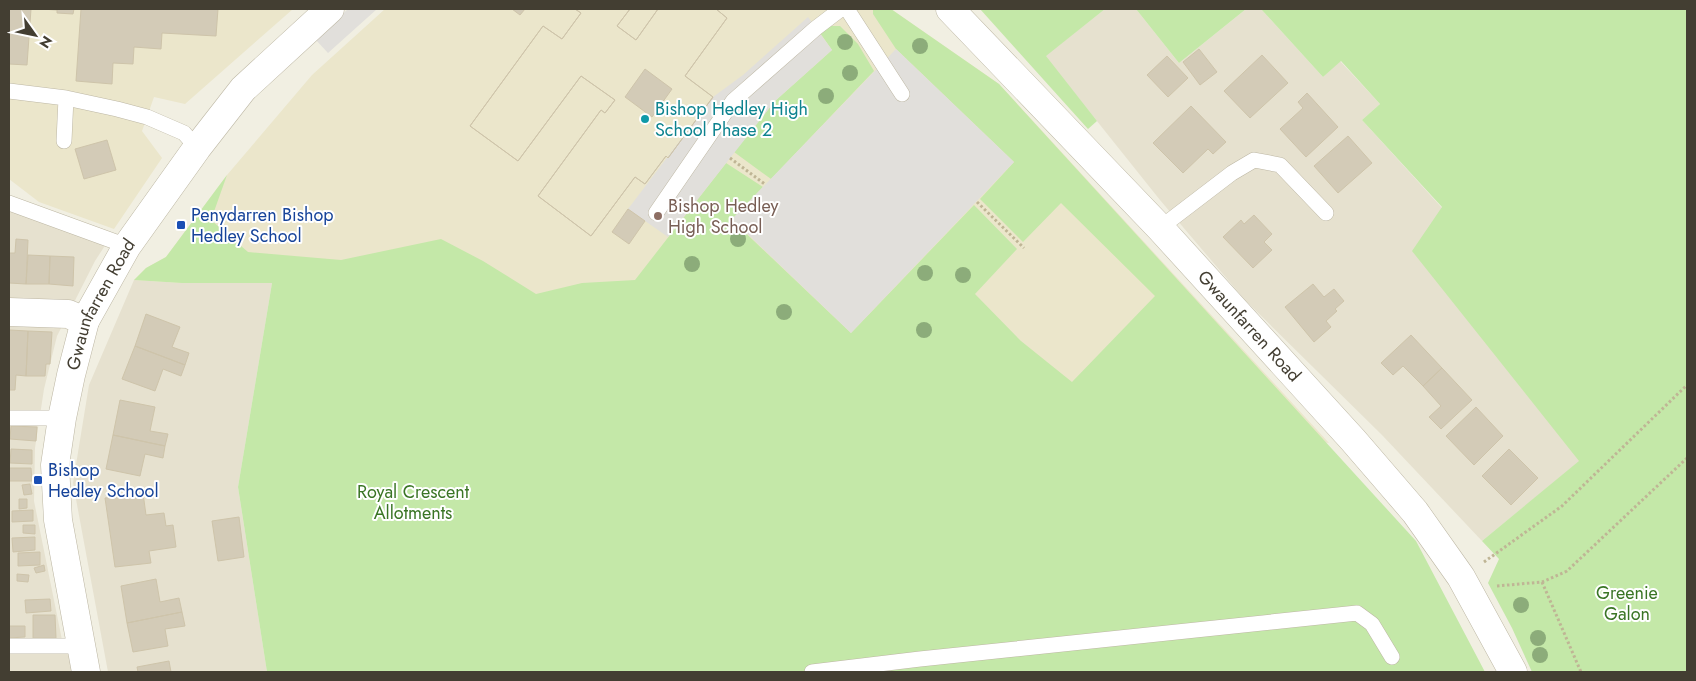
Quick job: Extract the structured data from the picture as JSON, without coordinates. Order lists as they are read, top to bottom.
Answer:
{
  "streets": {
    "street": ["Gwaunfarren Road"]
  },
  "parks": ["Royal Crescent Allotments", "Greenie Galon"],
  "places": {
    "other": ["Bishop Hedley High School Phase 2", "Bishop Hedley High School"],
    "transit": ["Penydarren Bishop Hedley School", "Bishop Hedley School"]
  },
  "north": "bottom right"
}
